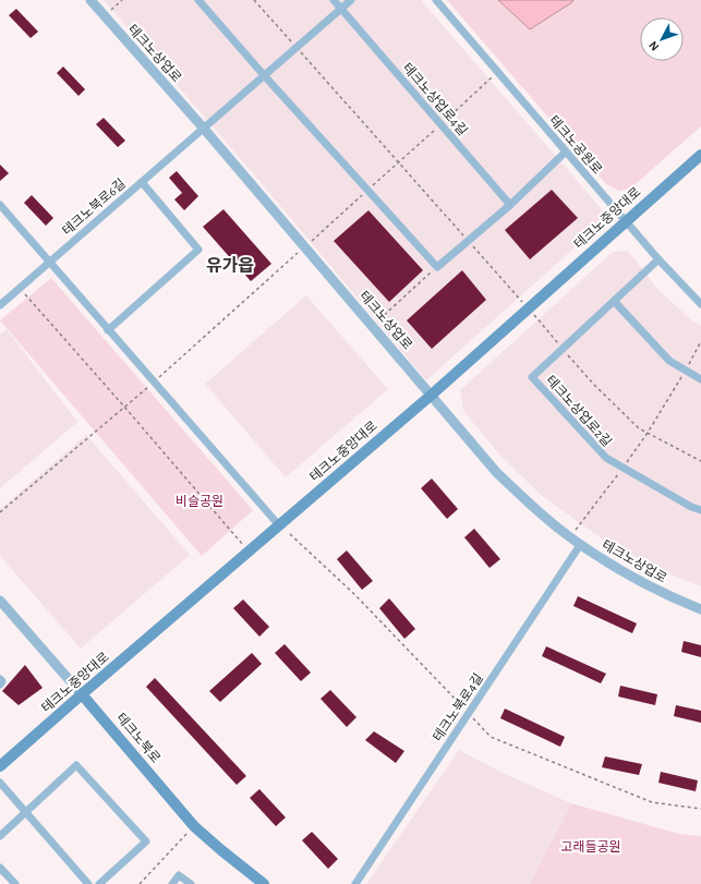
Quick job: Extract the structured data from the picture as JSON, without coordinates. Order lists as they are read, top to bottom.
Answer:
{
  "streets": {
    "main road": ["테크노중앙대로", "테크노북로"],
    "street": [
      "테크노상업로",
      "테크노상업로4길",
      "테크노공원로",
      "테크노북로6길",
      "테크노상업로2길",
      "테크노북로4길"
    ]
  },
  "crossings": [
    ["테크노상업로", "테크노북로6길"],
    ["테크노상업로", "테크노중앙대로"],
    ["테크노상업로", "테크노북로4길"],
    ["테크노공원로", "테크노중앙대로"],
    ["테크노중앙대로", "테크노북로"]
  ],
  "districts": ["유가읍"],
  "parks": ["비슬공원", "고래들공원"],
  "north": "bottom left"
}
